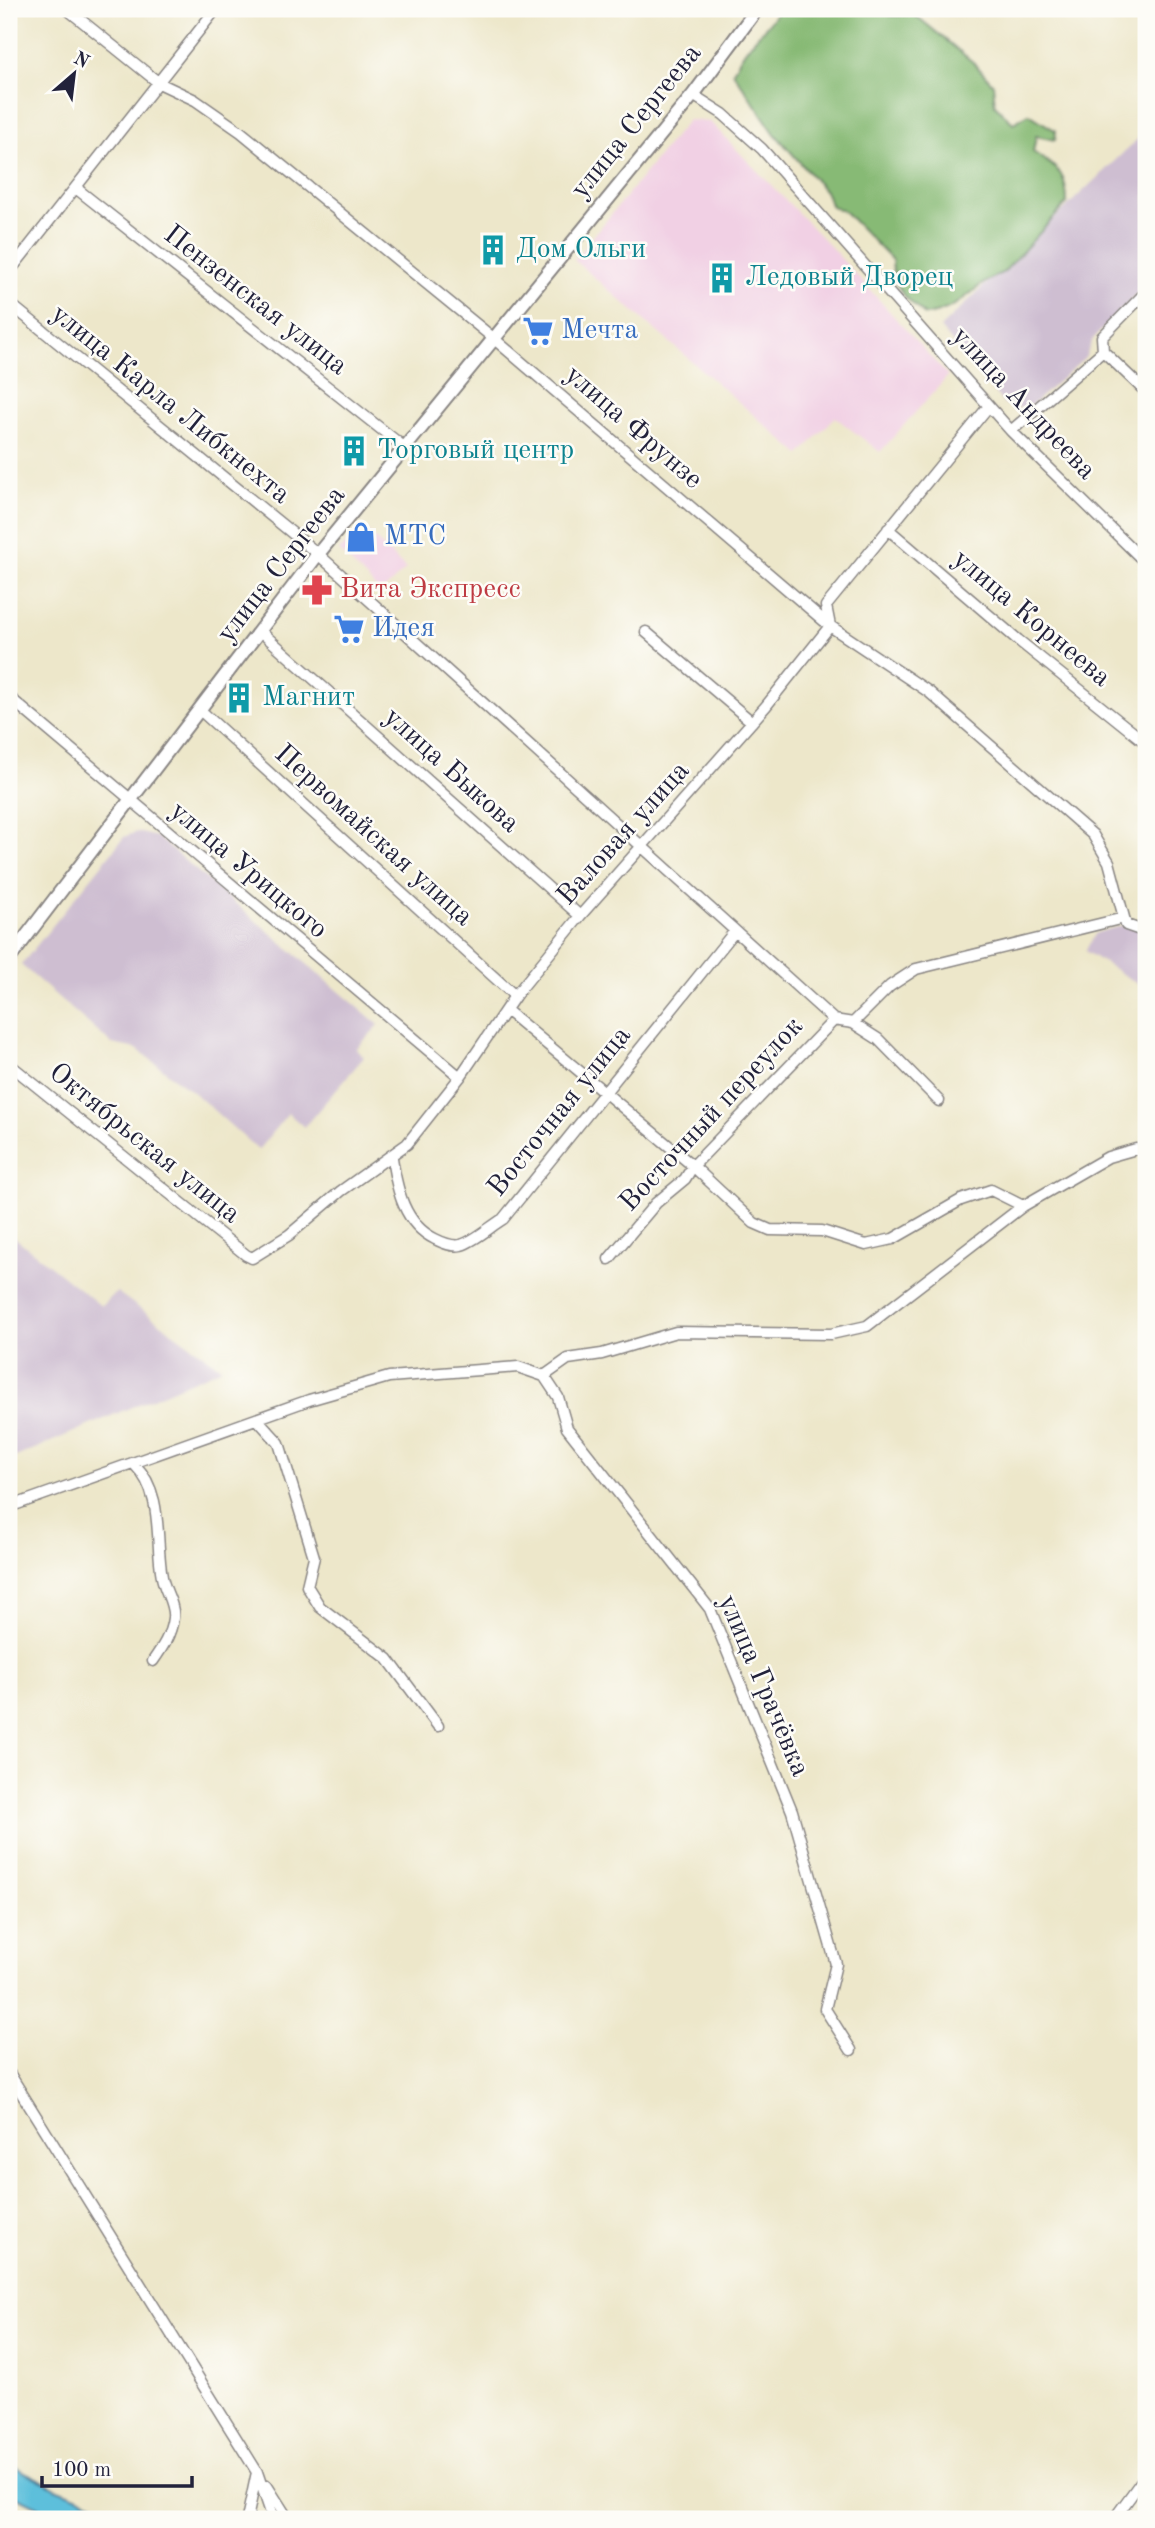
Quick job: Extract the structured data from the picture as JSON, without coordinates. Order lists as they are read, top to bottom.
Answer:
{
  "streets": {
    "main road": ["улица Сергеева"],
    "street": [
      "Пензенская улица",
      "улица Андреева",
      "улица Карла Либкнехта",
      "улица Фрунзе",
      "улица Корнеева",
      "улица Быкова",
      "Валовая улица",
      "Первомайская улица",
      "улица Урицкого",
      "Восточная улица",
      "Восточный переулок",
      "Октябрьская улица",
      "улица Грачёвка"
    ]
  },
  "crossings": [
    ["улица Сергеева", "Пензенская улица"],
    ["улица Сергеева", "улица Андреева"],
    ["улица Сергеева", "улица Карла Либкнехта"],
    ["улица Сергеева", "улица Фрунзе"],
    ["улица Сергеева", "улица Быкова"],
    ["улица Сергеева", "Первомайская улица"],
    ["улица Сергеева", "улица Урицкого"],
    ["улица Карла Либкнехта", "Валовая улица"],
    ["улица Карла Либкнехта", "Восточная улица"],
    ["улица Карла Либкнехта", "Восточный переулок"],
    ["улица Фрунзе", "Валовая улица"],
    ["улица Быкова", "Валовая улица"],
    ["Валовая улица", "Первомайская улица"],
    ["Валовая улица", "улица Урицкого"],
    ["Валовая улица", "Восточная улица"],
    ["Валовая улица", "Октябрьская улица"]
  ],
  "places": {
    "building": [
      "Дом Ольги",
      "Ледовый Дворец",
      "Торговый центр",
      "Магнит"
    ],
    "supermarket": ["Мечта", "Идея"],
    "shop": ["МТС"],
    "pharmacy": ["Вита Экспресс"]
  },
  "scale_bar": "100 m",
  "north": "top right"
}
